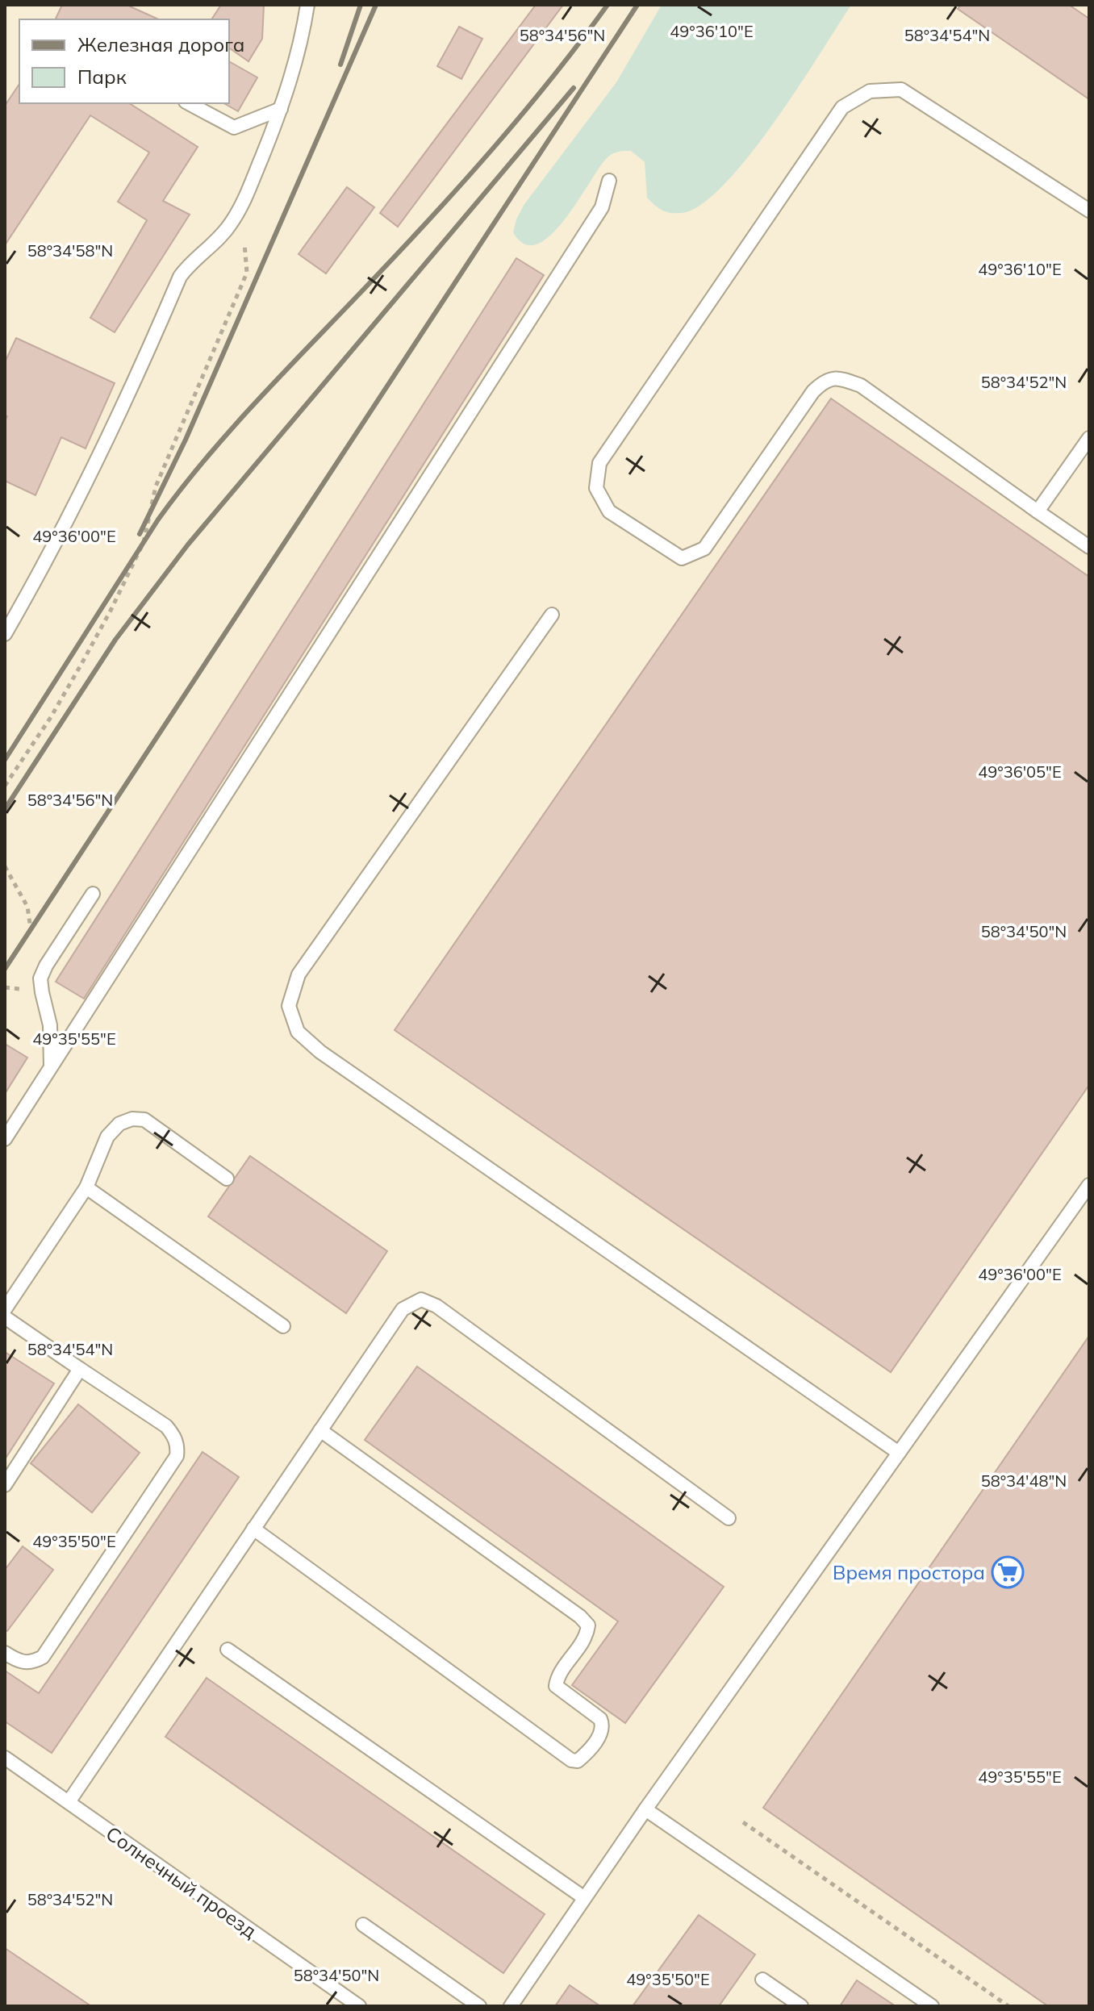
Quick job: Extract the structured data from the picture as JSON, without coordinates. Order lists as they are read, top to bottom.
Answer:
{
  "streets": {
    "lane": ["Солнечный проезд"]
  },
  "places": {
    "supermarket": ["Время простора"]
  },
  "legend": ["Железная дорога", "Парк"],
  "coordinates": [
    "49°36'10\"E",
    "58°34'56\"N",
    "58°34'54\"N",
    "58°34'58\"N",
    "58°34'52\"N",
    "49°36'00\"E",
    "49°36'05\"E",
    "58°34'50\"N",
    "49°35'55\"E",
    "58°34'48\"N",
    "49°35'50\"E"
  ]
}
